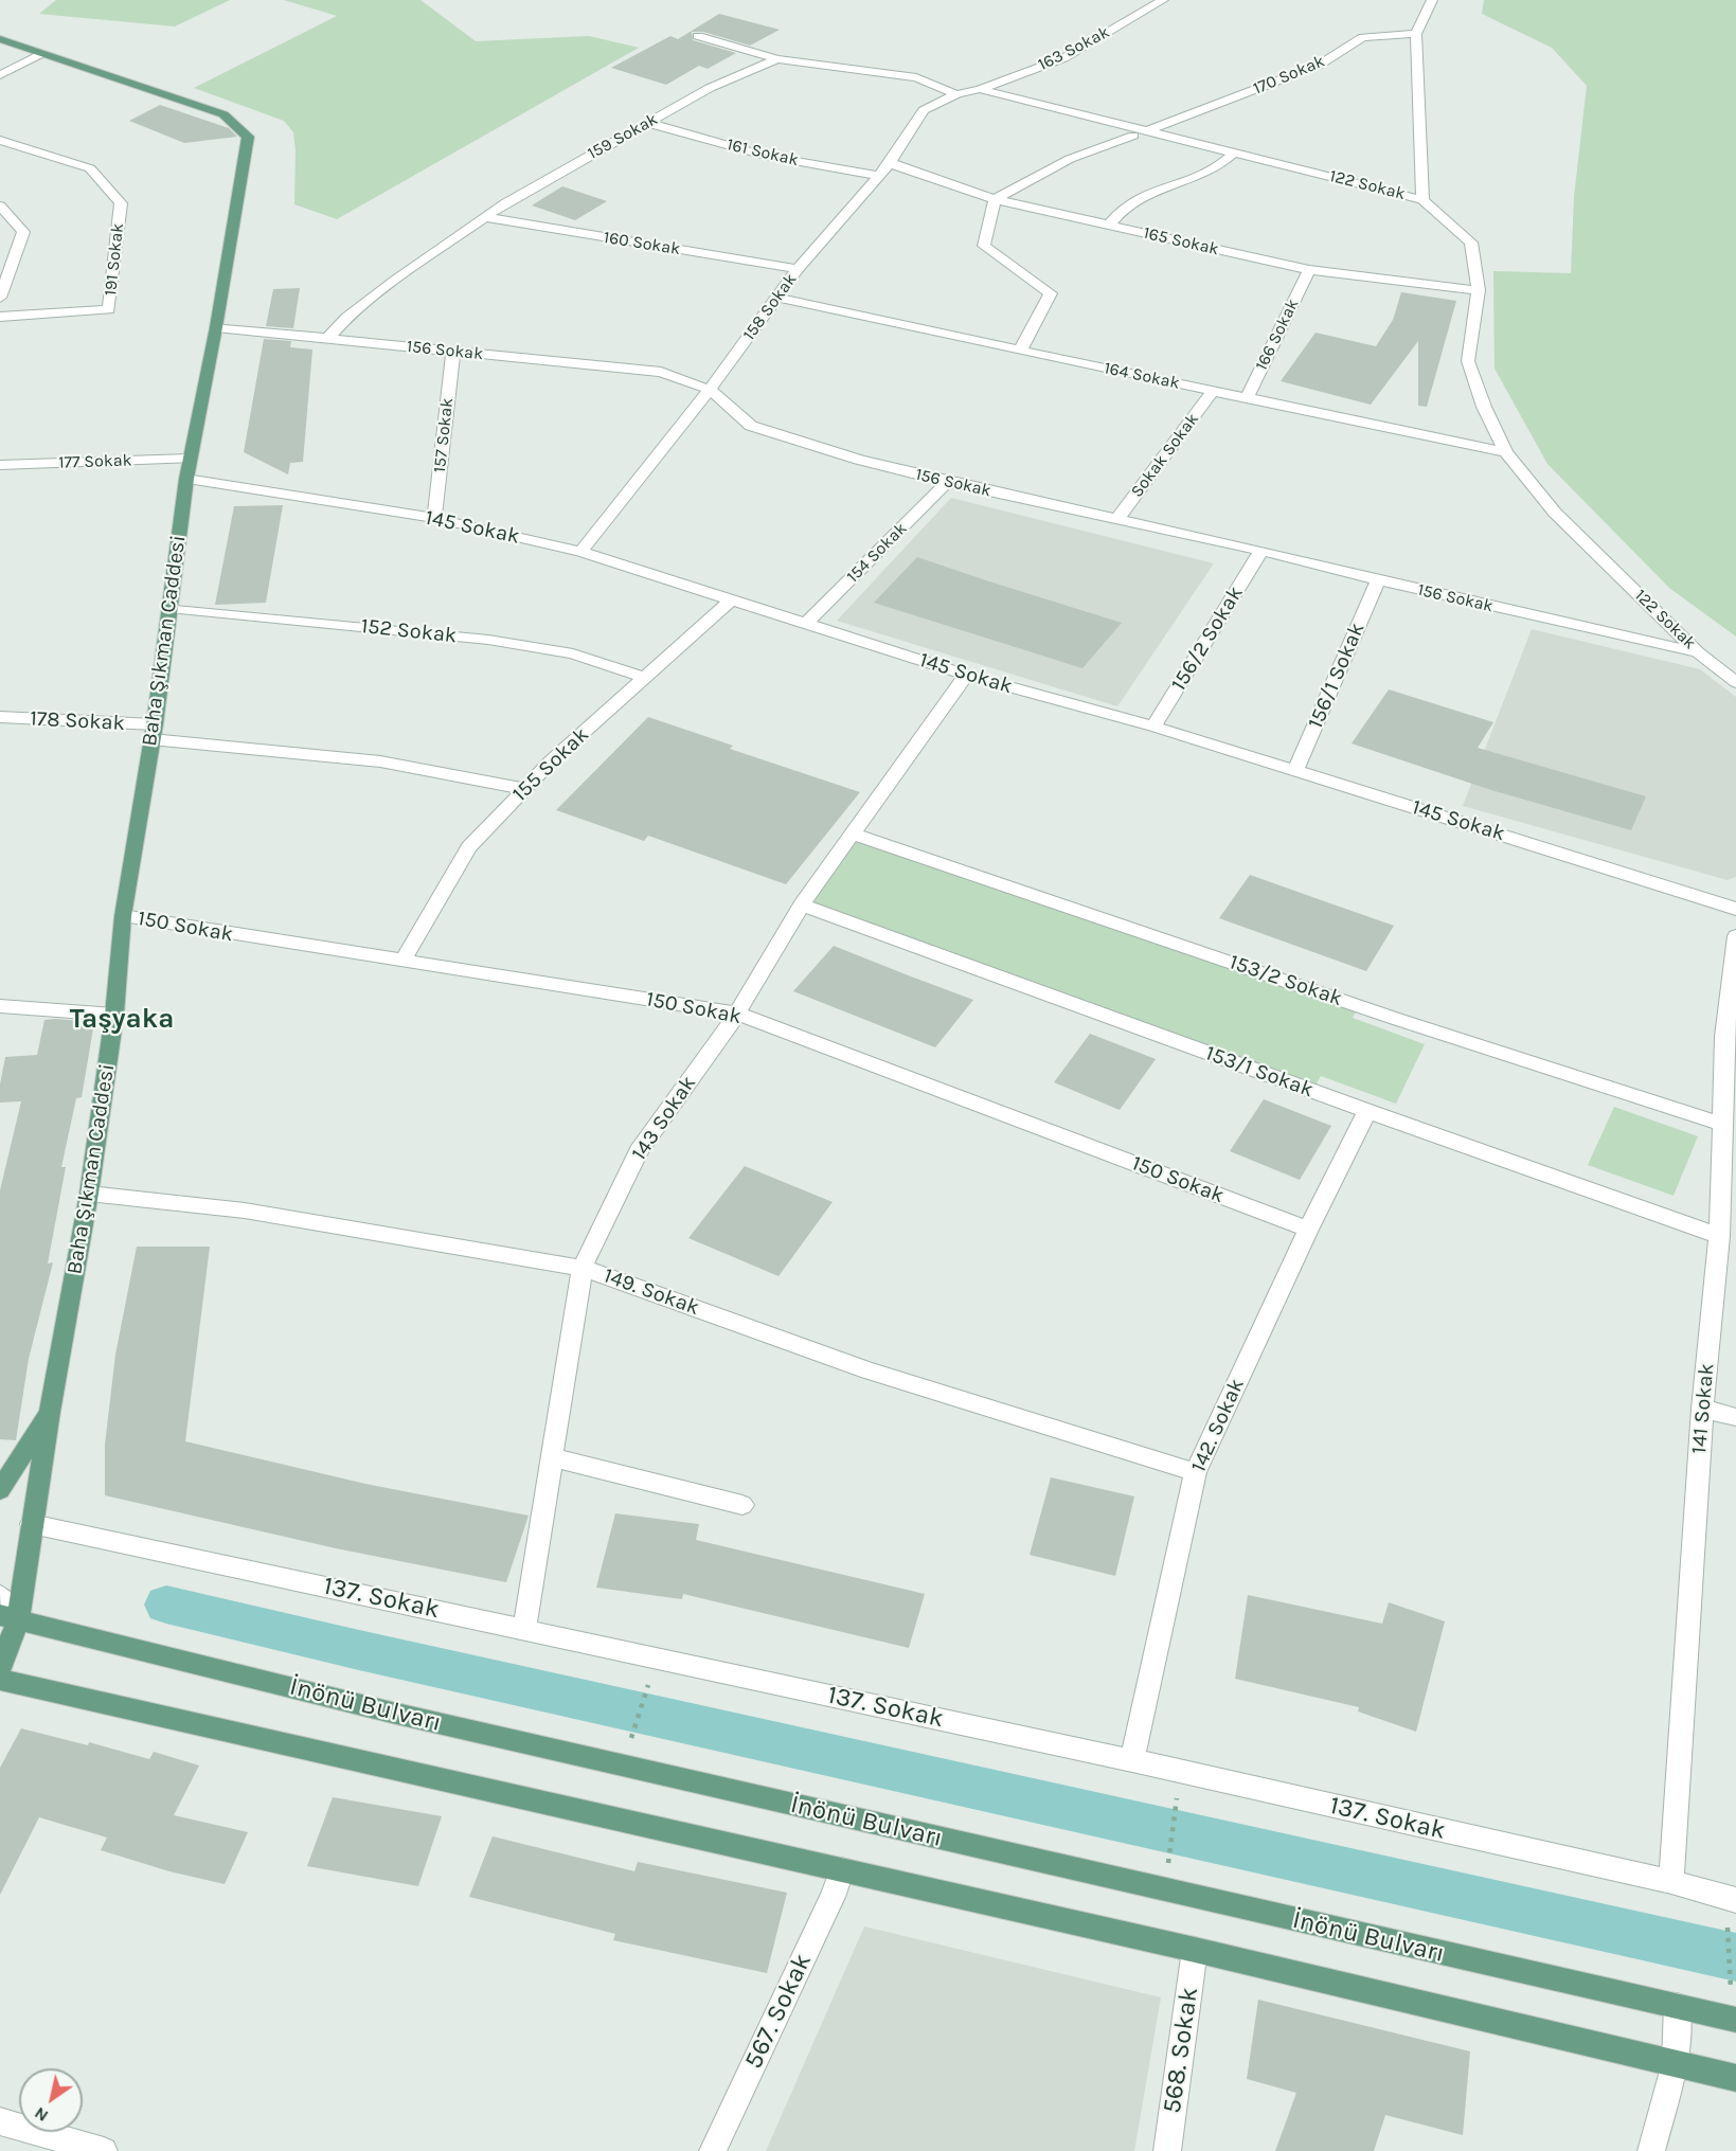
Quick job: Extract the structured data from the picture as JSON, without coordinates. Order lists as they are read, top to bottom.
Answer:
{
  "streets": {
    "main road": ["Baha Şıkman Caddesi", "İnönü Bulvarı"],
    "street": [
      "163 Sokak",
      "170 Sokak",
      "159 Sokak",
      "161 Sokak",
      "122 Sokak",
      "165 Sokak",
      "160 Sokak",
      "191 Sokak",
      "158 Sokak",
      "166 Sokak",
      "156 Sokak",
      "164 Sokak",
      "157 Sokak",
      "Sokak Sokak",
      "177 Sokak",
      "145 Sokak",
      "154 Sokak",
      "152 Sokak",
      "156/2 Sokak",
      "156/1 Sokak",
      "178 Sokak",
      "155 Sokak",
      "150 Sokak",
      "153/2 Sokak",
      "153/1 Sokak",
      "143 Sokak",
      "149. Sokak",
      "141 Sokak",
      "142. Sokak",
      "137. Sokak",
      "567. Sokak",
      "568. Sokak"
    ]
  },
  "crossings": [
    ["163 Sokak", "122 Sokak"],
    ["163 Sokak", "158 Sokak"],
    ["170 Sokak", "122 Sokak"],
    ["159 Sokak", "161 Sokak"],
    ["159 Sokak", "160 Sokak"],
    ["159 Sokak", "156 Sokak"],
    ["161 Sokak", "158 Sokak"],
    ["122 Sokak", "165 Sokak"],
    ["122 Sokak", "158 Sokak"],
    ["122 Sokak", "156 Sokak"],
    ["122 Sokak", "164 Sokak"],
    ["165 Sokak", "158 Sokak"],
    ["165 Sokak", "166 Sokak"],
    ["160 Sokak", "158 Sokak"],
    ["158 Sokak", "156 Sokak"],
    ["158 Sokak", "164 Sokak"],
    ["158 Sokak", "145 Sokak"],
    ["166 Sokak", "164 Sokak"],
    ["156 Sokak", "157 Sokak"],
    ["156 Sokak", "Sokak Sokak"],
    ["156 Sokak", "154 Sokak"],
    ["156 Sokak", "156/2 Sokak"],
    ["156 Sokak", "Baha Şıkman Caddesi"],
    ["156 Sokak", "156/1 Sokak"],
    ["164 Sokak", "Sokak Sokak"],
    ["157 Sokak", "145 Sokak"],
    ["177 Sokak", "Baha Şıkman Caddesi"],
    ["145 Sokak", "154 Sokak"],
    ["145 Sokak", "156/2 Sokak"],
    ["145 Sokak", "Baha Şıkman Caddesi"],
    ["145 Sokak", "156/1 Sokak"],
    ["145 Sokak", "155 Sokak"],
    ["145 Sokak", "143 Sokak"],
    ["152 Sokak", "Baha Şıkman Caddesi"],
    ["152 Sokak", "155 Sokak"],
    ["Baha Şıkman Caddesi", "178 Sokak"],
    ["Baha Şıkman Caddesi", "150 Sokak"],
    ["Baha Şıkman Caddesi", "149. Sokak"],
    ["Baha Şıkman Caddesi", "137. Sokak"],
    ["Baha Şıkman Caddesi", "İnönü Bulvarı"],
    ["178 Sokak", "155 Sokak"],
    ["155 Sokak", "150 Sokak"],
    ["150 Sokak", "143 Sokak"],
    ["150 Sokak", "142. Sokak"],
    ["153/2 Sokak", "143 Sokak"],
    ["153/2 Sokak", "141 Sokak"],
    ["153/1 Sokak", "143 Sokak"],
    ["153/1 Sokak", "141 Sokak"],
    ["153/1 Sokak", "142. Sokak"],
    ["143 Sokak", "149. Sokak"],
    ["143 Sokak", "137. Sokak"],
    ["149. Sokak", "142. Sokak"],
    ["141 Sokak", "137. Sokak"],
    ["142. Sokak", "137. Sokak"]
  ],
  "districts": ["Taşyaka"],
  "north": "bottom left"
}
